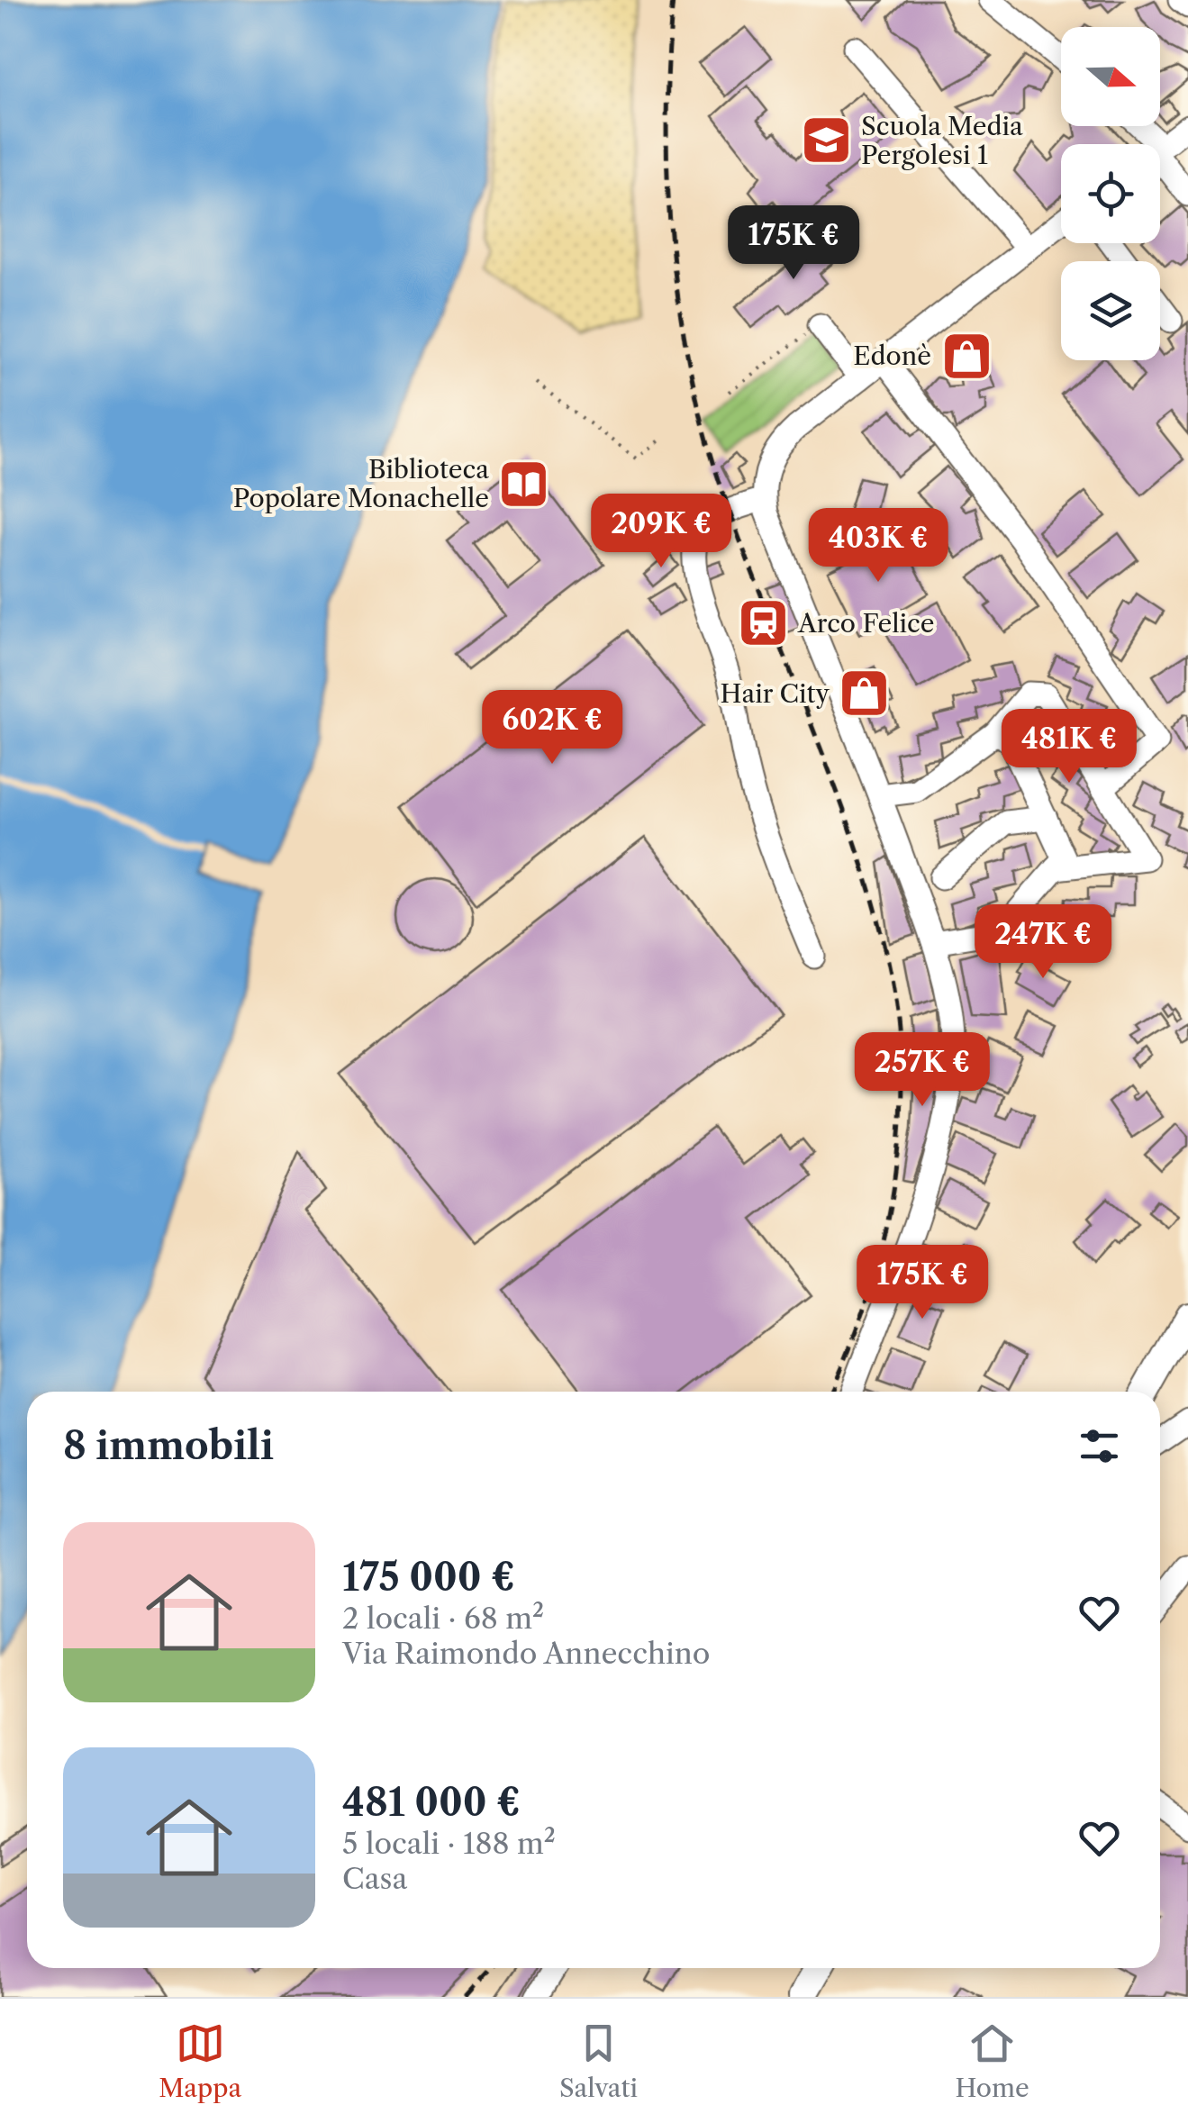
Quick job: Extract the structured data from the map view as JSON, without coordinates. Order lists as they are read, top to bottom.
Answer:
{
  "places": {
    "school or university": ["Scuola Media Pergolesi 1"],
    "shop": ["Edonè", "Hair City"],
    "library": ["Biblioteca Popolare Monachelle"],
    "station": ["Arco Felice"]
  },
  "north": "right",
  "page": {
    "price": [
      "175K €",
      "209K €",
      "403K €",
      "602K €",
      "481K €",
      "247K €",
      "257K €",
      "175K €"
    ],
    "heading": "8 immobili",
    "list": [
      {
        "name": "175 000 €",
        "note": "2 locali · 68 m² · Via Raimondo Annecchino"
      },
      {
        "name": "481 000 €",
        "note": "5 locali · 188 m² · Casa"
      }
    ],
    "tabs": ["Mappa", "Salvati", "Home"]
  }
}
